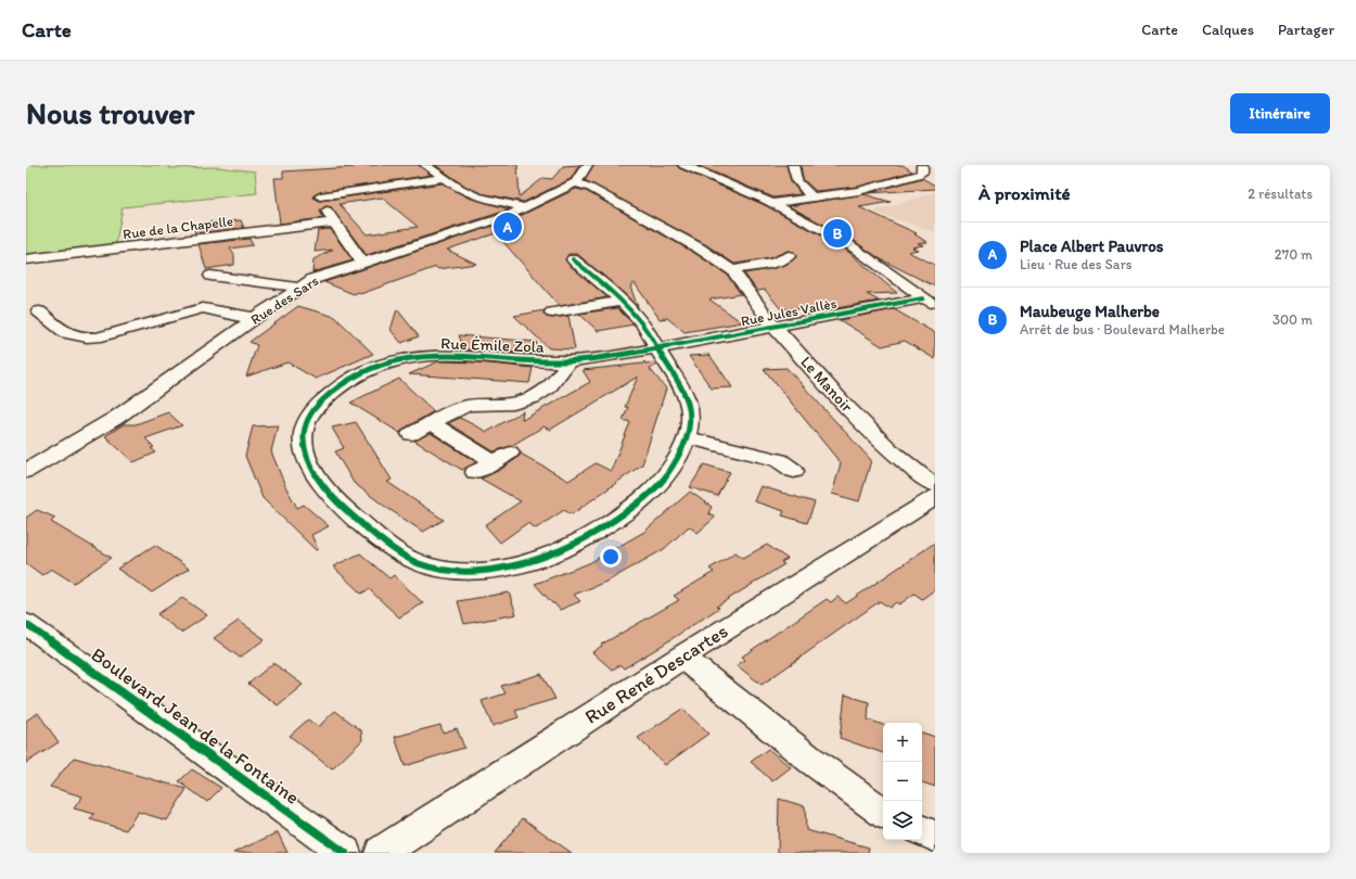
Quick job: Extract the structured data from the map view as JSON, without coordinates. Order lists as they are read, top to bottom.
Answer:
{
  "streets": {
    "street": [
      "Rue de la Chapelle",
      "Rue des Sars",
      "Rue Jules Vallès",
      "Rue Émile Zola",
      "Le Manoir",
      "Rue René Descartes",
      "Boulevard Jean de la Fontaine"
    ]
  },
  "crossings": [
    ["Rue des Sars", "Le Manoir"],
    ["Rue Jules Vallès", "Rue Émile Zola"],
    ["Rue Jules Vallès", "Le Manoir"]
  ],
  "page": {
    "header": "Carte",
    "nav": ["Carte", "Calques", "Partager"],
    "buttons": "Itinéraire",
    "title": "Nous trouver",
    "heading": ["À proximité", "2 résultats"],
    "pins": ["A", "B"],
    "list": [
      {
        "mark": "A",
        "name": "Place Albert Pauvros",
        "note": "Lieu · Rue des Sars",
        "value": "270 m"
      },
      {
        "mark": "B",
        "name": "Maubeuge Malherbe",
        "note": "Arrêt de bus · Boulevard Malherbe",
        "value": "300 m"
      }
    ],
    "map_buttons": ["+", "−"]
  }
}
